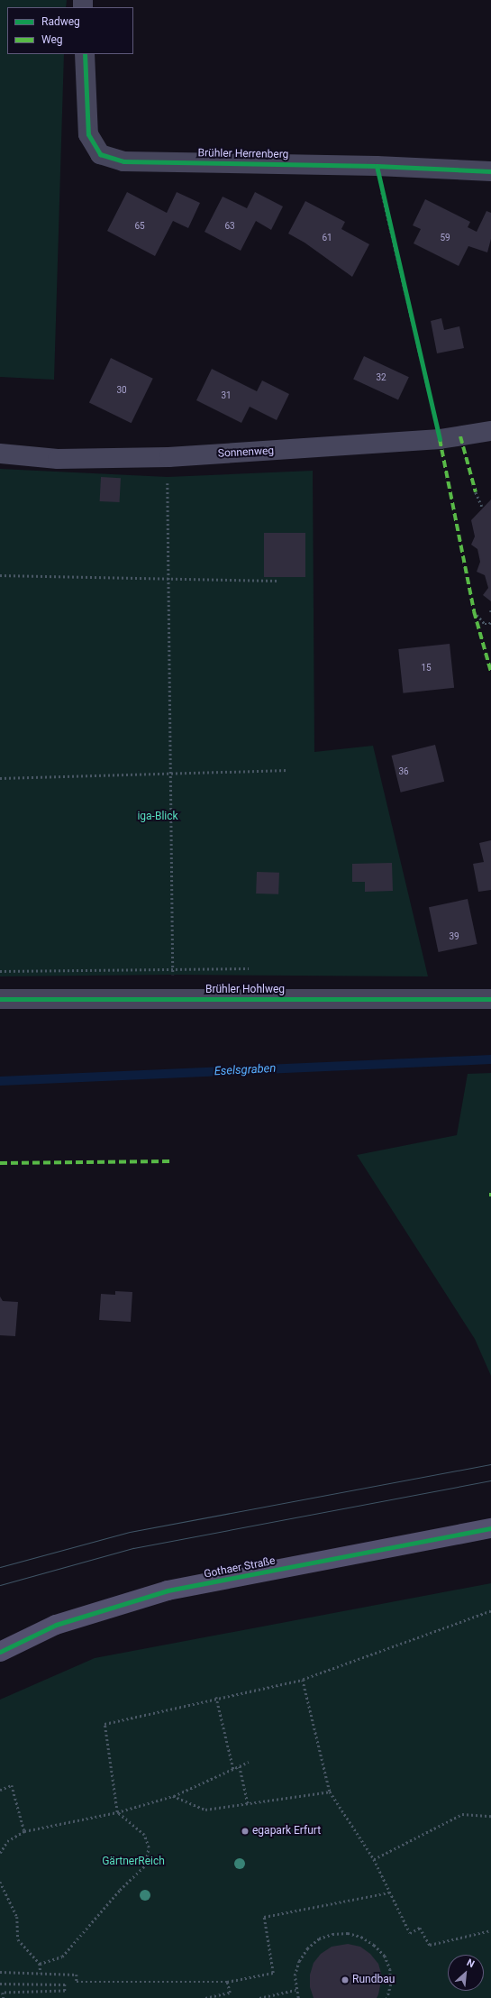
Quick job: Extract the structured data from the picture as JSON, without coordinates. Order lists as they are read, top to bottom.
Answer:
{
  "streets": {
    "main road": ["Gothaer Straße"],
    "street": ["Brühler Herrenberg", "Sonnenweg", "Brühler Hohlweg"]
  },
  "water": ["Eselsgraben"],
  "parks": ["iga-Blick", "GärtnerReich"],
  "places": ["egapark Erfurt", "Rundbau"],
  "house_numbers": [
    "65",
    "63",
    "61",
    "59",
    "32",
    "30",
    "31",
    "15",
    "36",
    "39"
  ],
  "legend": ["Radweg", "Weg"],
  "north": "top right"
}
